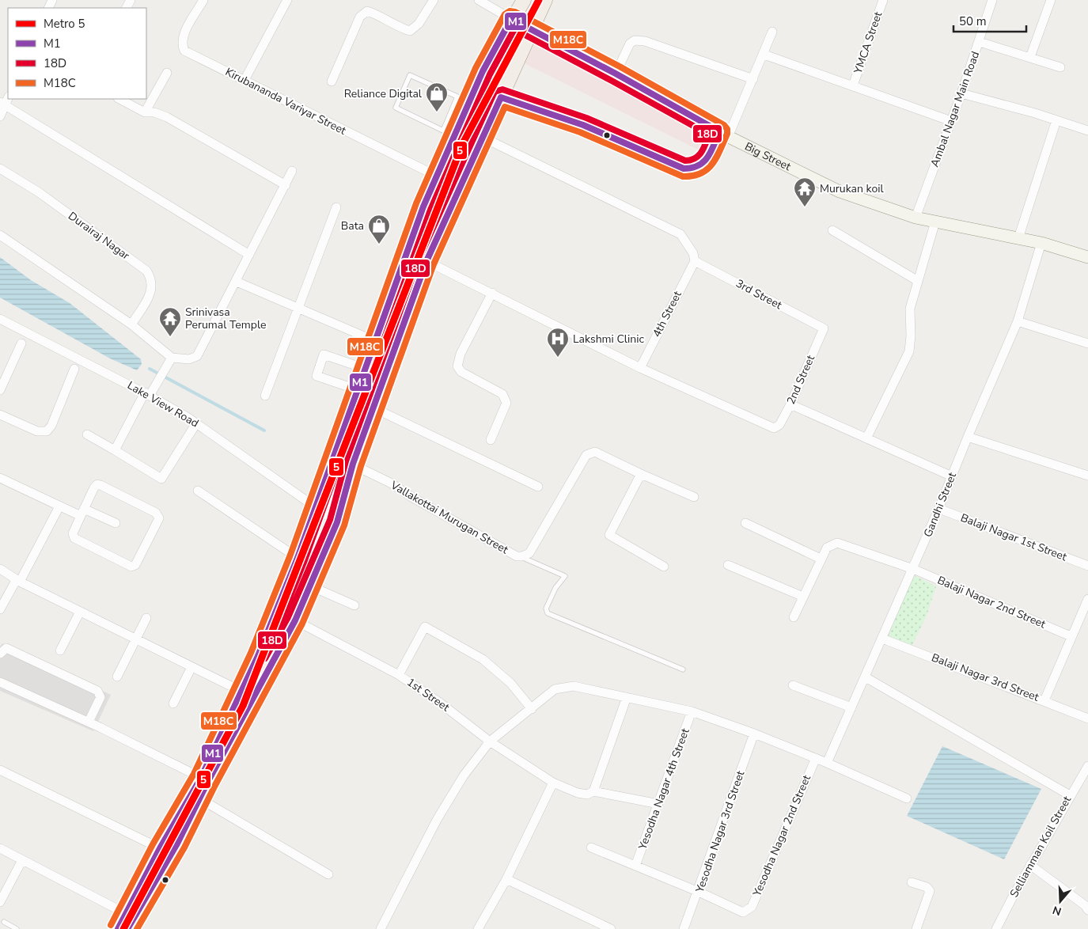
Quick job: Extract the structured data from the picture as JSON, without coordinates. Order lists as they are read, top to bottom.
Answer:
{
  "streets": {
    "street": [
      "YMCA Street",
      "Kirubananda Variyar Street",
      "Ambal Nagar Main Road",
      "Big Street",
      "Durairaj Nagar",
      "3rd Street",
      "4th Street",
      "2nd Street",
      "Lake View Road",
      "Gandhi Street",
      "Vallakottai Murugan Street",
      "Balaji Nagar 1st Street",
      "Balaji Nagar 2nd Street",
      "Balaji Nagar 3rd Street",
      "1st Street",
      "Yesodha Nagar 4th Street",
      "Yesodha Nagar 3rd Street",
      "Yesodha Nagar 2nd Street",
      "Selliamman Koil Street"
    ]
  },
  "crossings": [
    ["Ambal Nagar Main Road", "Big Street"],
    ["Big Street", "Gandhi Street"],
    ["3rd Street", "4th Street"],
    ["3rd Street", "2nd Street"],
    ["4th Street", "2nd Street"],
    ["Gandhi Street", "Balaji Nagar 1st Street"],
    ["Gandhi Street", "Balaji Nagar 2nd Street"],
    ["Gandhi Street", "Balaji Nagar 3rd Street"],
    ["1st Street", "Yesodha Nagar 4th Street"],
    ["Yesodha Nagar 3rd Street", "Yesodha Nagar 2nd Street"]
  ],
  "places": {
    "shop": ["Reliance Digital", "Bata"],
    "temple": ["Murukan koil", "Srinivasa Perumal Temple"],
    "hospital": ["Lakshmi Clinic"]
  },
  "lines": [
    "metro line 5",
    "transit line M18C",
    "transit line M1",
    "transit line 18D"
  ],
  "legend": [
    "Metro 5",
    "M1",
    "18D",
    "M18C"
  ],
  "scale_bar": "50 m",
  "north": "bottom"
}
